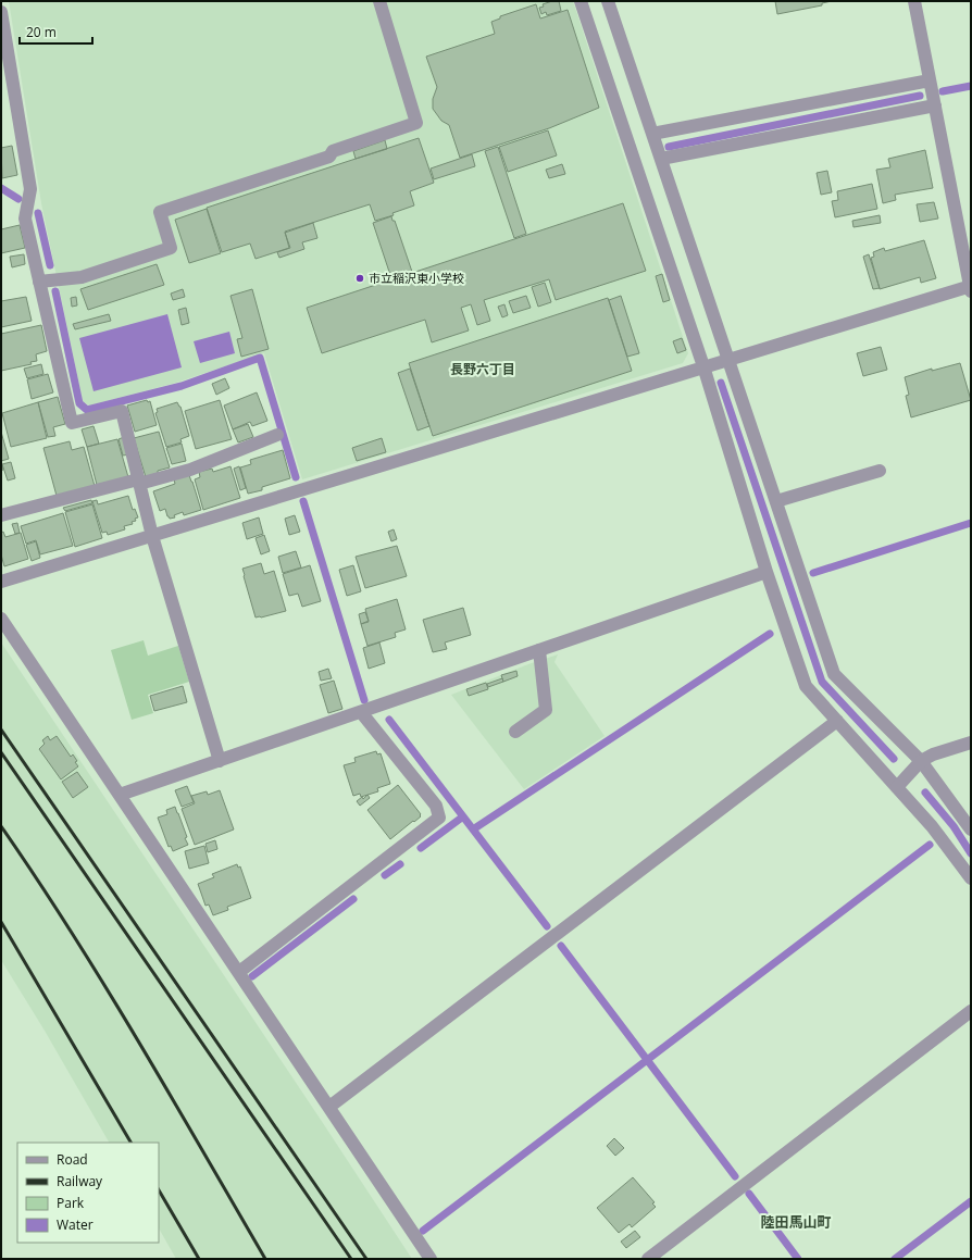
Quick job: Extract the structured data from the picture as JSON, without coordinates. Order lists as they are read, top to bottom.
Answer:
{
  "districts": ["長野六丁目", "陸田馬山町"],
  "places": ["市立稲沢東小学校"],
  "legend": [
    "Road",
    "Railway",
    "Park",
    "Water"
  ],
  "scale_bar": "20 m"
}
